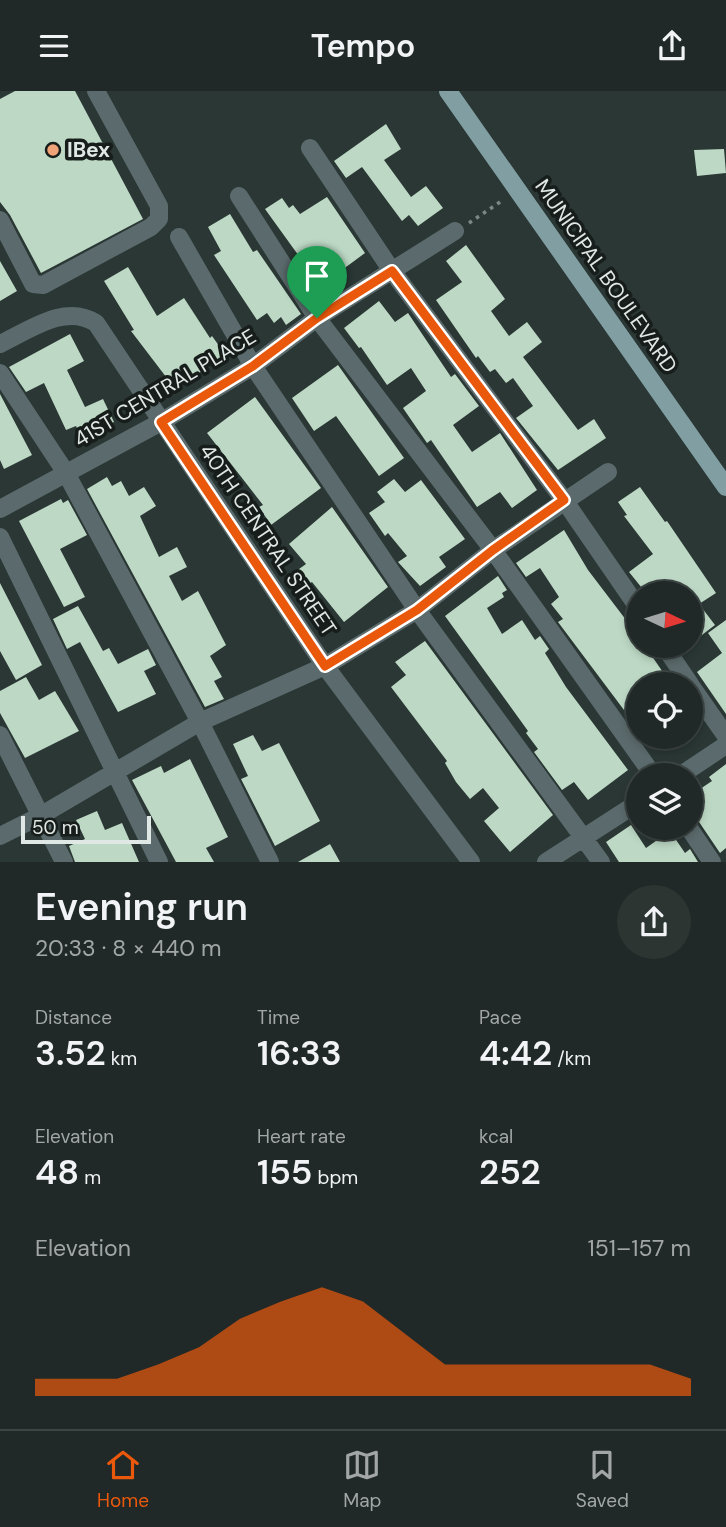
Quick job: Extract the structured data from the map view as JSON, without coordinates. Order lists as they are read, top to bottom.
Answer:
{
  "streets": {
    "main road": ["MUNICIPAL BOULEVARD"],
    "street": ["41ST CENTRAL PLACE", "40TH CENTRAL STREET"]
  },
  "crossings": [
    ["41ST CENTRAL PLACE", "40TH CENTRAL STREET"]
  ],
  "places": ["IBex"],
  "scale_bar": "50 m",
  "north": "right",
  "page": {
    "header": "Tempo",
    "scale": "50 m",
    "heading": ["Evening run", "20:33 · 8 × 440 m"],
    "stats": [
      ["Distance", "3.52 km"],
      ["Time", "16:33"],
      ["Pace", "4:42 /km"],
      ["Elevation", "48 m"],
      ["Heart rate", "155 bpm"],
      ["kcal", "252"]
    ],
    "chart": ["Elevation", "151–157 m"],
    "tabs": ["Home", "Map", "Saved"]
  }
}
